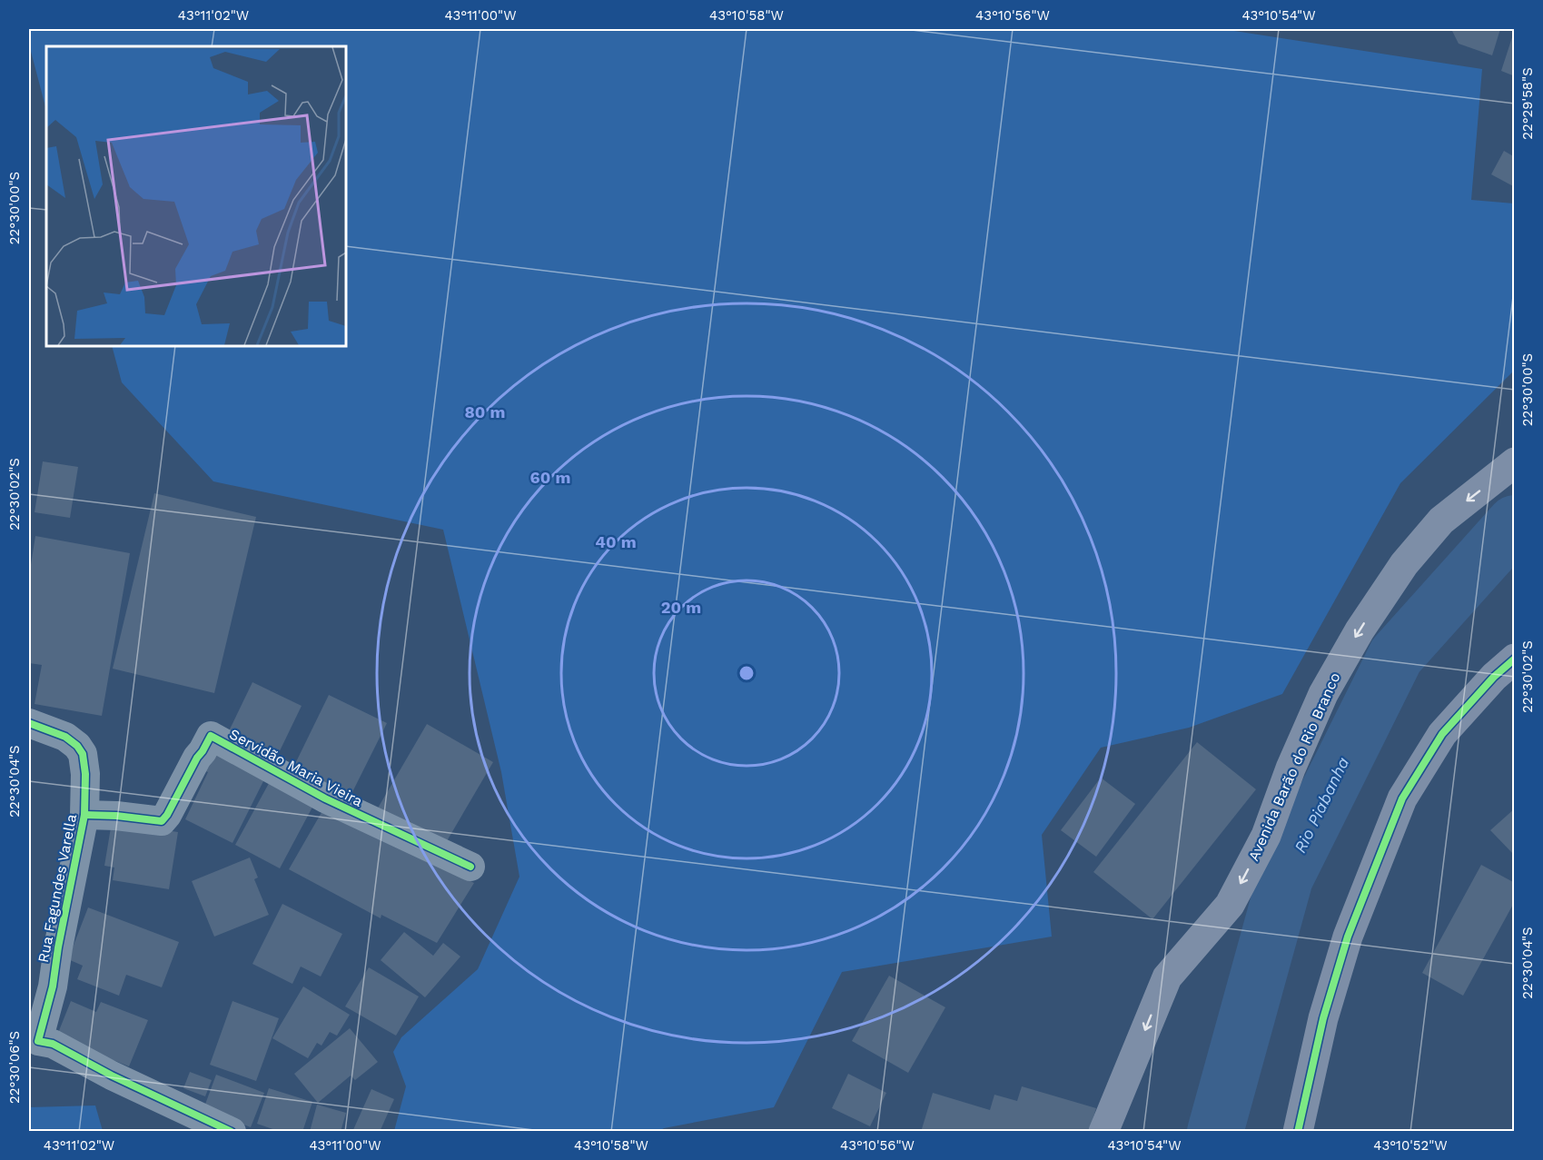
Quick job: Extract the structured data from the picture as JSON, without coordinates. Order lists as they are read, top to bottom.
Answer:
{
  "streets": {
    "main road": ["Avenida Barão do Rio Branco"],
    "street": ["Servidão Maria Vieira", "Rua Fagundes Varella"]
  },
  "crossings": [
    ["Servidão Maria Vieira", "Rua Fagundes Varella"]
  ],
  "water": ["Rio Piabanha"],
  "coordinates": [
    "43°11'02\"W",
    "43°11'00\"W",
    "43°10'58\"W",
    "43°10'56\"W",
    "43°10'54\"W",
    "22°29'58\"S",
    "22°30'00\"S",
    "22°30'02\"S",
    "22°30'04\"S",
    "22°30'06\"S",
    "43°10'52\"W"
  ],
  "rings": [
    "80 m",
    "60 m",
    "40 m",
    "20 m"
  ]
}
